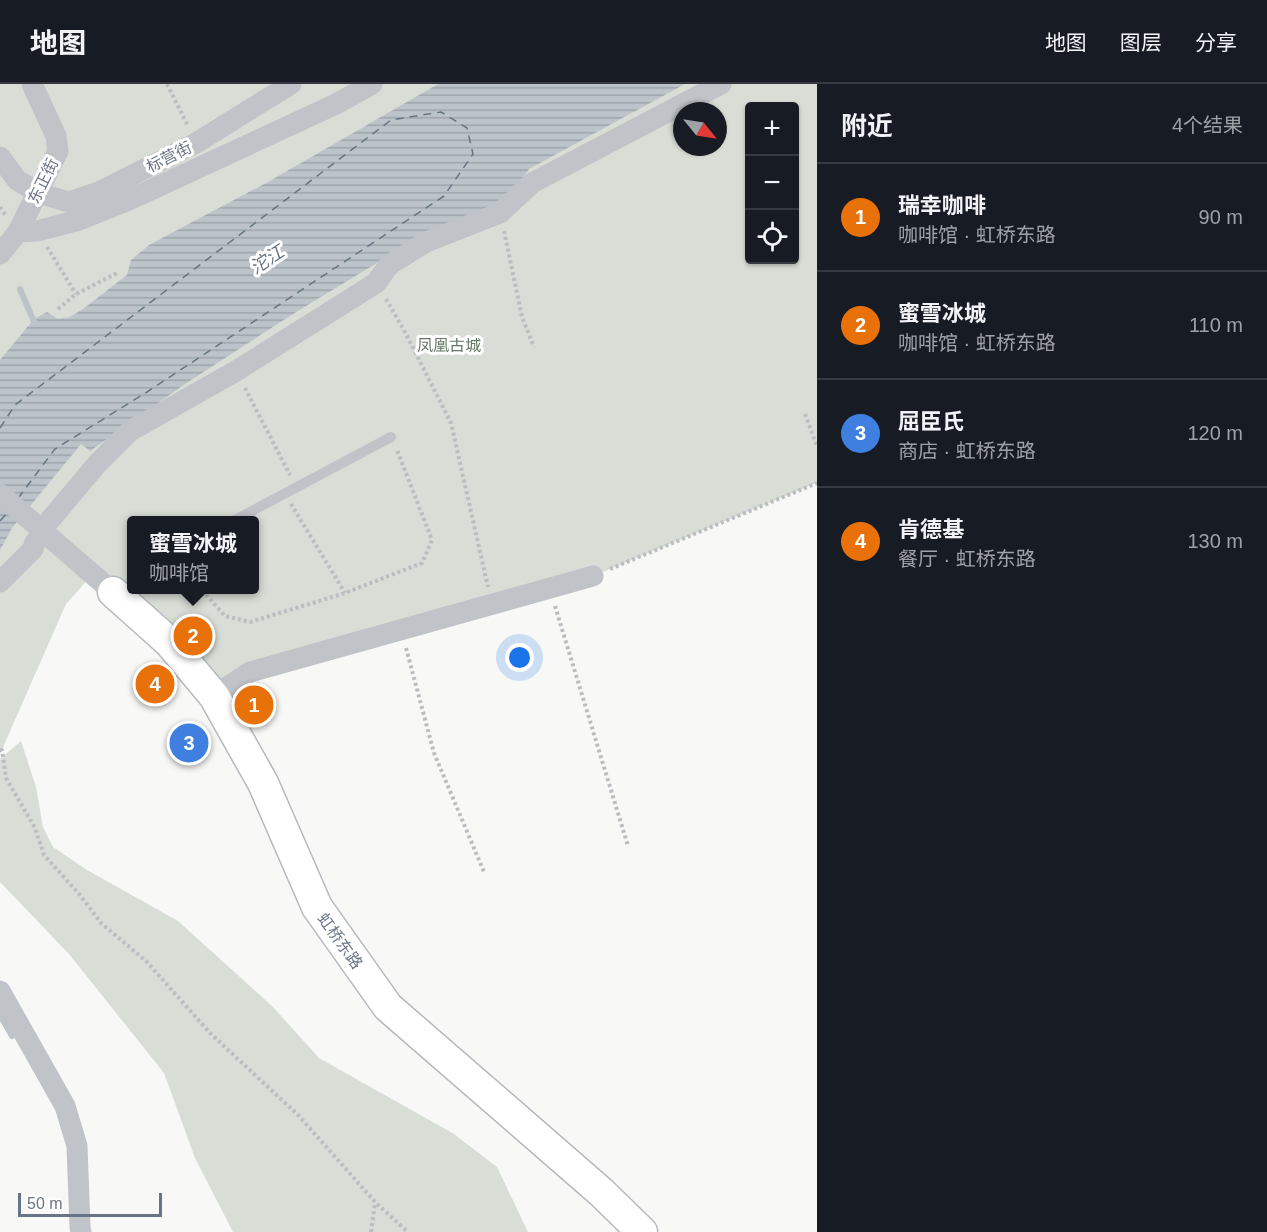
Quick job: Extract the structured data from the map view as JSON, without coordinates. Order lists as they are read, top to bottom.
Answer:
{
  "streets": {
    "street": ["标营街", "东正街", "虹桥东路"]
  },
  "crossings": [
    ["标营街", "东正街"]
  ],
  "water": ["沱江"],
  "parks": ["凤凰古城"],
  "scale_bar": "50 m",
  "north": "bottom right",
  "page": {
    "header": "地图",
    "nav": ["地图", "图层", "分享"],
    "heading": ["附近", "4个结果"],
    "map_buttons": ["+", "−"],
    "list": [
      {
        "mark": "1",
        "name": "瑞幸咖啡",
        "note": "咖啡馆 · 虹桥东路",
        "value": "90 m"
      },
      {
        "mark": "2",
        "name": "蜜雪冰城",
        "note": "咖啡馆 · 虹桥东路",
        "value": "110 m"
      },
      {
        "mark": "3",
        "name": "屈臣氏",
        "note": "商店 · 虹桥东路",
        "value": "120 m"
      },
      {
        "mark": "4",
        "name": "肯德基",
        "note": "餐厅 · 虹桥东路",
        "value": "130 m"
      }
    ],
    "popup": ["蜜雪冰城", "咖啡馆"],
    "pins": [
      "2",
      "4",
      "1",
      "3"
    ],
    "scale": "50 m"
  }
}
